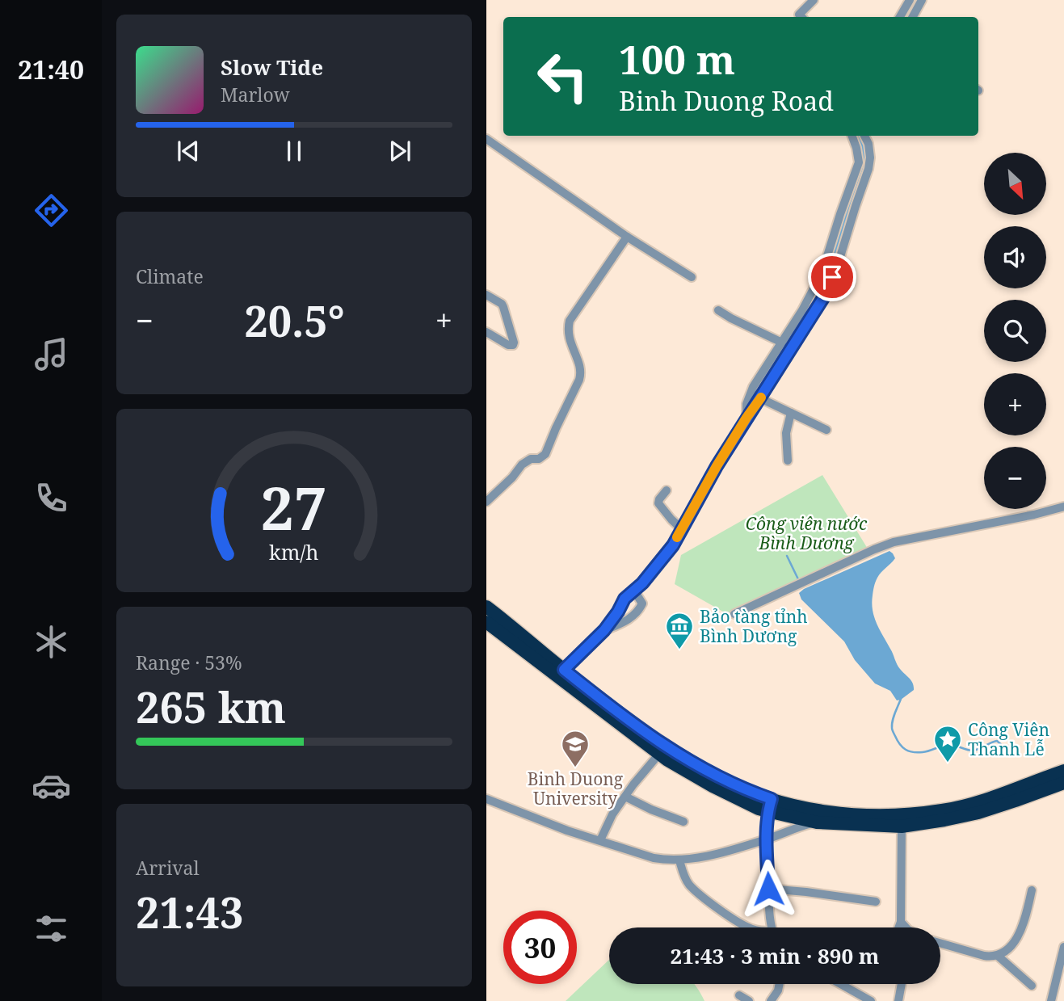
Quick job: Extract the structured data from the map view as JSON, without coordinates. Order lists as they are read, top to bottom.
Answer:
{
  "parks": ["Công viên nước Bình Dương"],
  "places": {
    "museum": ["Bảo tàng tỉnh Bình Dương"],
    "place": ["Công Viên Thanh Lễ"],
    "school or university": ["Binh Duong University"]
  },
  "north": "bottom right",
  "page": {
    "tabs": "21:40",
    "turn": ["100 m", "Binh Duong Road"],
    "song": ["Slow Tide", "Marlow"],
    "map_buttons": ["+", "−"],
    "tile": [
      "Climate",
      ["Range · 53%", "265 km"],
      ["Arrival", "21:43"]
    ],
    "heat": ["−", "20.5°", "+"],
    "limit": "30",
    "trip": "21:43 · 3 min · 890 m",
    "gauge": ["27", "km/h"]
  }
}
